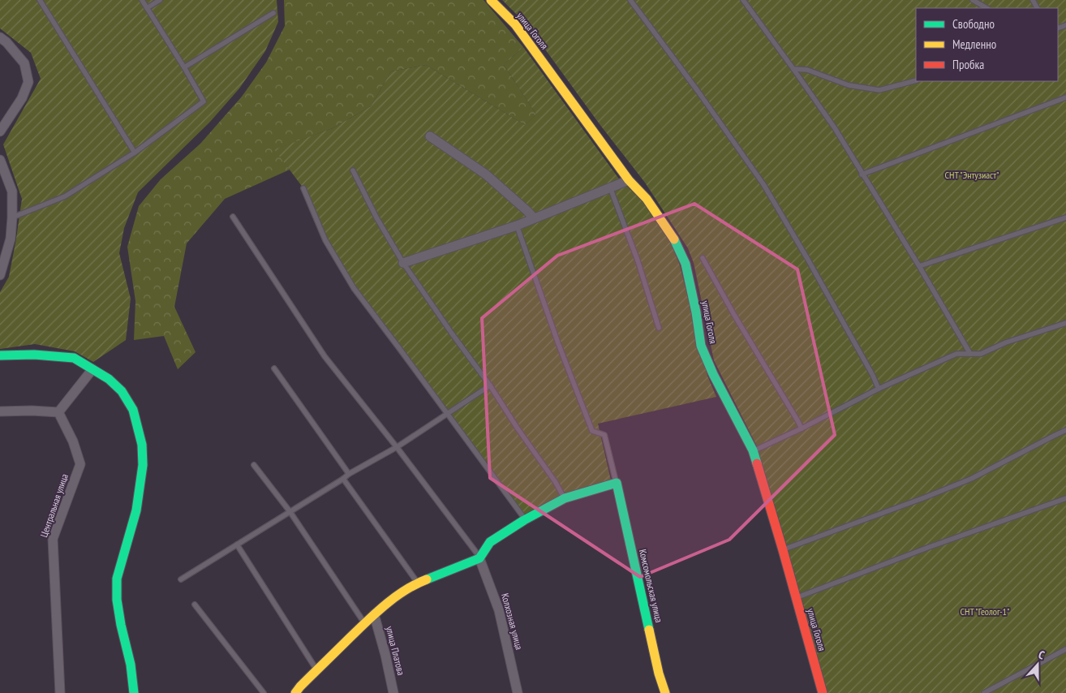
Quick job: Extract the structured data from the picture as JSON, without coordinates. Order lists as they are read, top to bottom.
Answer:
{
  "streets": {
    "street": [
      "улица Гоголя",
      "Центральная улица",
      "Комсомольская улица",
      "Колхозная улица",
      "улица Платова"
    ]
  },
  "parks": ["СНТ \"Энтузиаст\"", "СНТ \"Геолог-1\""],
  "legend": ["Свободно", "Медленно", "Пробка"],
  "north": "top"
}
